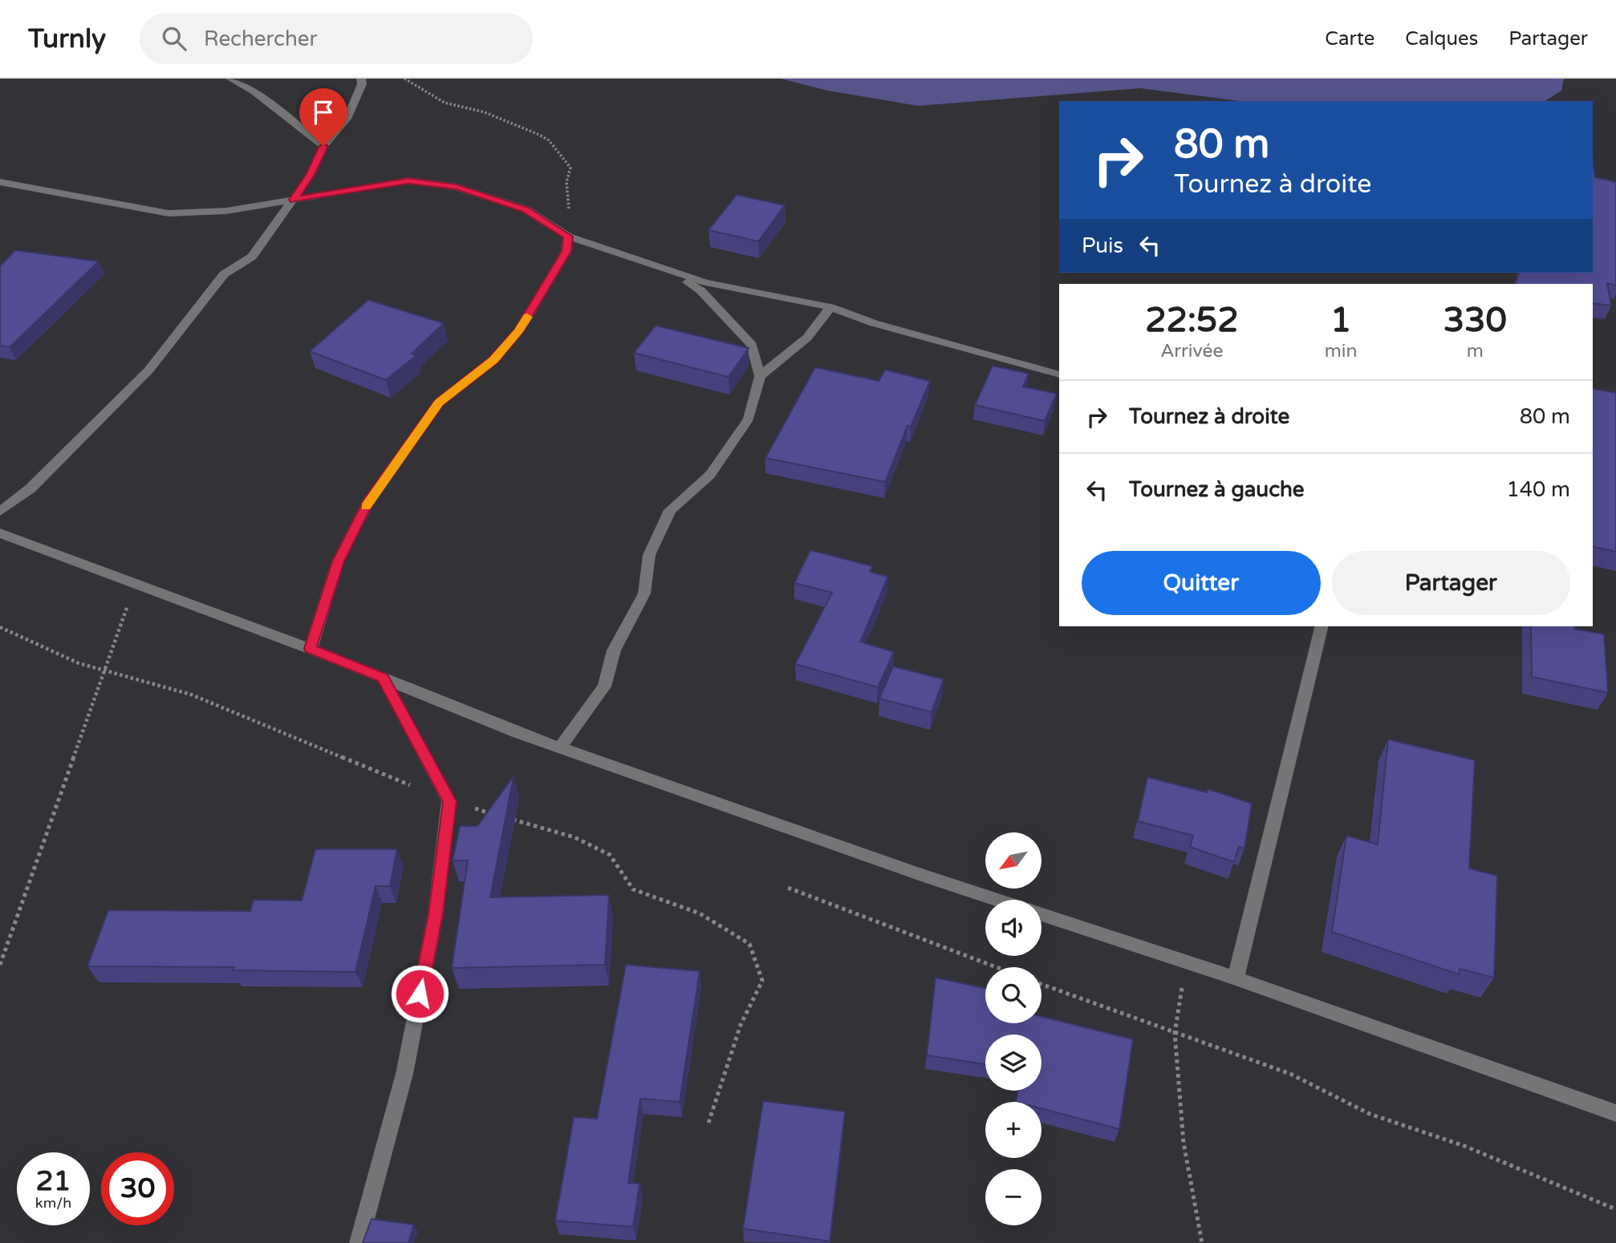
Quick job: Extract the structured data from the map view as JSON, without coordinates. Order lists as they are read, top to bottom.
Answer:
{
  "north": "bottom left",
  "page": {
    "header": "Turnly",
    "search": "Rechercher",
    "nav": ["Carte", "Calques", "Partager"],
    "turn": ["80 m", "Tournez à droite"],
    "then": "Puis",
    "eta": [
      "22:52",
      "Arrivée",
      "1",
      "min",
      "330",
      "m"
    ],
    "list": [
      {
        "name": "Tournez à droite",
        "value": "80 m"
      },
      {
        "name": "Tournez à gauche",
        "value": "140 m"
      }
    ],
    "buttons": ["Quitter", "Partager"],
    "map_buttons": ["+", "−"],
    "speed": "21 km/h",
    "limit": "30"
  }
}
